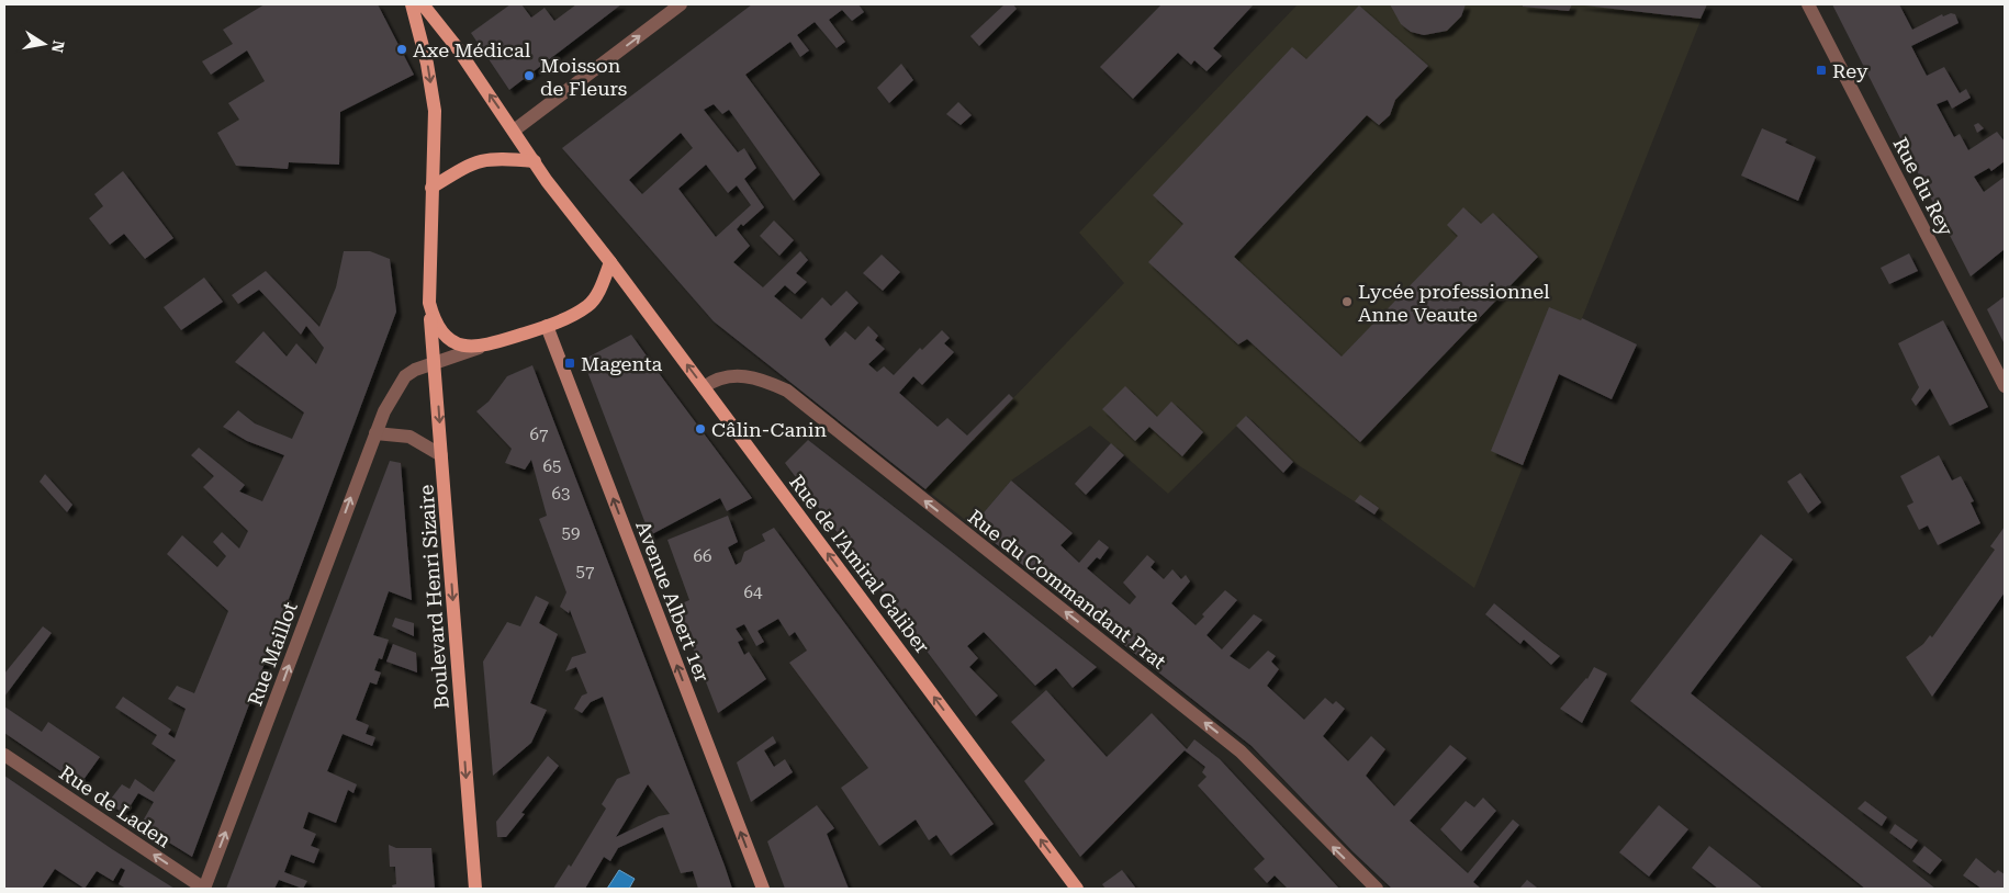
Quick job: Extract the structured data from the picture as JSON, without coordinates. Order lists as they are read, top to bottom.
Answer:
{
  "streets": {
    "main road": ["Rue de l'Amiral Galiber", "Boulevard Henri Sizaire"],
    "street": [
      "Rue du Rey",
      "Rue du Commandant Prat",
      "Avenue Albert 1er",
      "Rue Maillot",
      "Rue de Laden"
    ]
  },
  "crossings": [
    ["Rue de l'Amiral Galiber", "Rue du Commandant Prat"],
    ["Rue de l'Amiral Galiber", "Boulevard Henri Sizaire"],
    ["Rue de l'Amiral Galiber", "Avenue Albert 1er"],
    ["Rue de l'Amiral Galiber", "Rue Maillot"],
    ["Boulevard Henri Sizaire", "Avenue Albert 1er"],
    ["Boulevard Henri Sizaire", "Rue Maillot"],
    ["Avenue Albert 1er", "Rue Maillot"],
    ["Rue Maillot", "Rue de Laden"]
  ],
  "one_way": [
    "Rue de l'Amiral Galiber",
    "Rue du Commandant Prat",
    "Boulevard Henri Sizaire",
    "Avenue Albert 1er",
    "Rue Maillot",
    "Rue de Laden"
  ],
  "places": {
    "other": [
      "Axe Médical",
      "Moisson de Fleurs",
      "Lycée professionnel Anne Veaute",
      "Câlin-Canin"
    ],
    "transit": ["Rey", "Magenta"]
  },
  "house_numbers": [
    "67",
    "65",
    "63",
    "59",
    "66",
    "57",
    "64"
  ],
  "north": "right"
}
